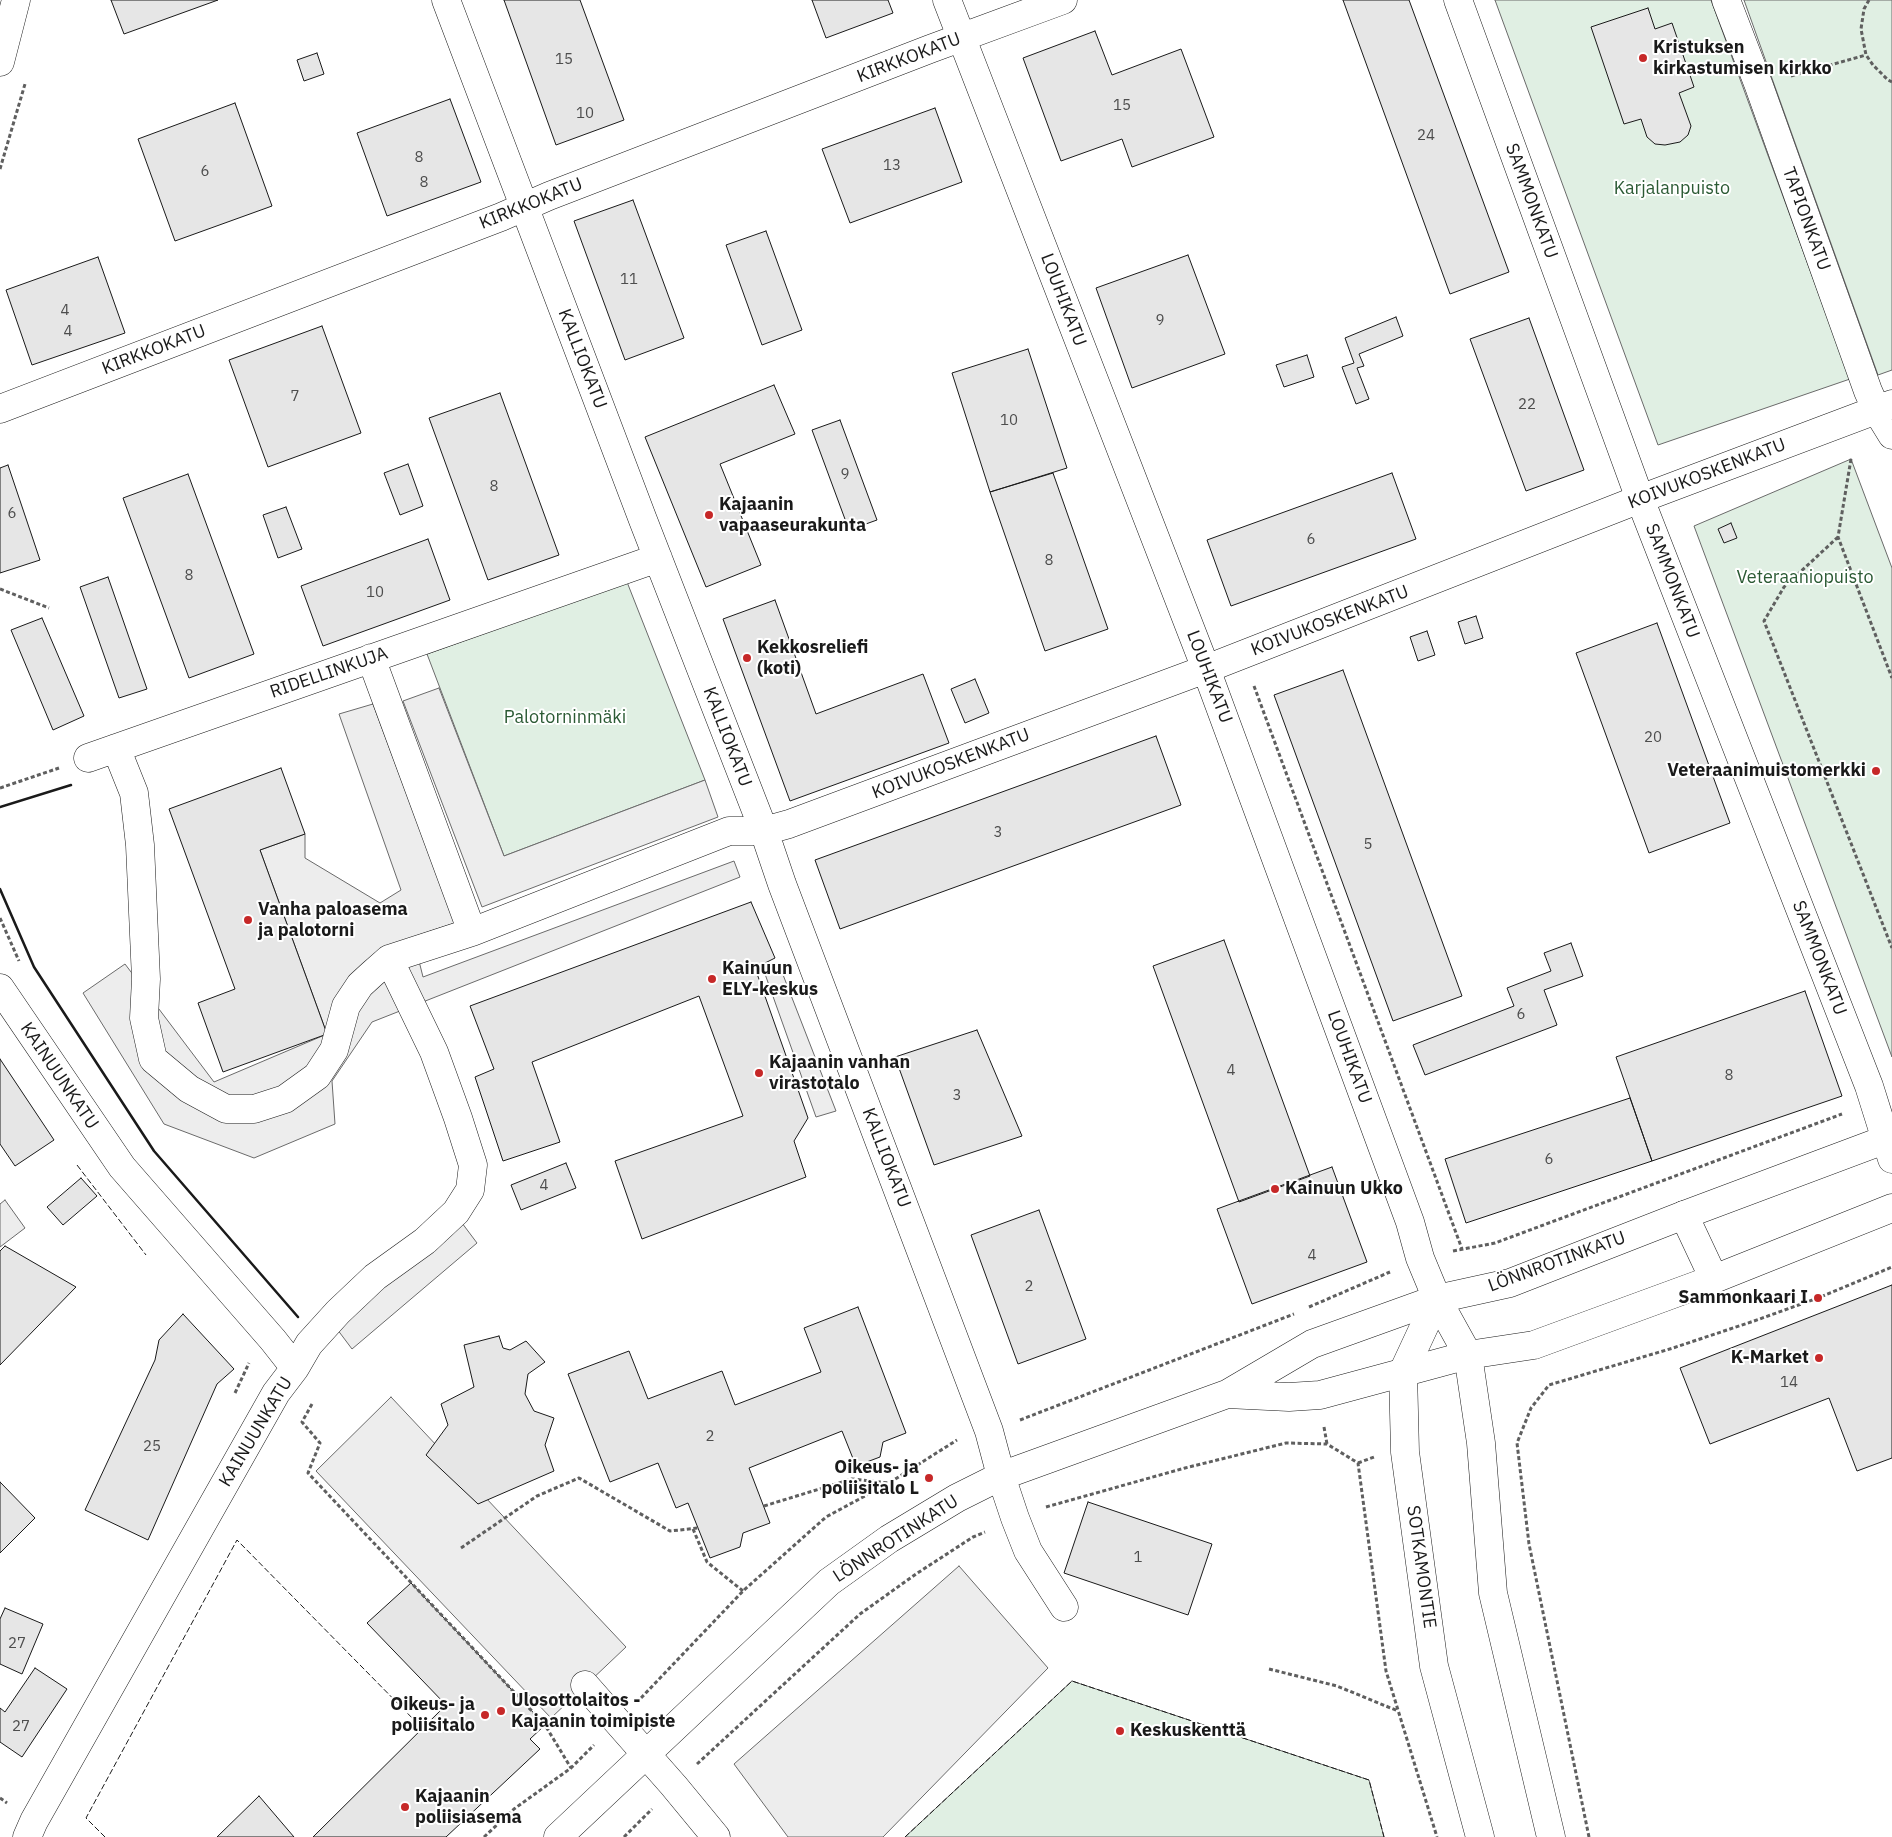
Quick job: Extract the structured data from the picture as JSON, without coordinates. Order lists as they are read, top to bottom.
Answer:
{
  "streets": {
    "main road": [
      "KIRKKOKATU",
      "SAMMONKATU",
      "TAPIONKATU",
      "LOUHIKATU",
      "KALLIOKATU",
      "KOIVUKOSKENKATU",
      "RIDELLINKUJA",
      "KAINUUNKATU",
      "LÖNNROTINKATU",
      "SOTKAMONTIE"
    ]
  },
  "crossings": [
    ["KIRKKOKATU", "LOUHIKATU"],
    ["KIRKKOKATU", "KALLIOKATU"],
    ["SAMMONKATU", "KOIVUKOSKENKATU"],
    ["SAMMONKATU", "LÖNNROTINKATU"],
    ["TAPIONKATU", "KOIVUKOSKENKATU"],
    ["LOUHIKATU", "KOIVUKOSKENKATU"],
    ["LOUHIKATU", "LÖNNROTINKATU"],
    ["LOUHIKATU", "SOTKAMONTIE"],
    ["KALLIOKATU", "KOIVUKOSKENKATU"],
    ["KALLIOKATU", "RIDELLINKUJA"],
    ["KALLIOKATU", "LÖNNROTINKATU"],
    ["LÖNNROTINKATU", "SOTKAMONTIE"]
  ],
  "parks": ["Karjalanpuisto", "Veteraaniopuisto", "Palotorninmäki"],
  "places": [
    "Kristuksen kirkastumisen kirkko",
    "Kajaanin vapaaseurakunta",
    "Kekkosreliefi (koti)",
    "Veteraanimuistomerkki",
    "Vanha paloasema ja palotorni",
    "Kainuun ELY-keskus",
    "Kajaanin vanhan virastotalo",
    "Kainuun Ukko",
    "Sammonkaari I",
    "K-Market",
    "Oikeus- ja poliisitalo L",
    "Ulosottolaitos - Kajaanin toimipiste",
    "Oikeus- ja poliisitalo",
    "Keskuskenttä",
    "Kajaanin poliisiasema"
  ],
  "house_numbers": [
    "15",
    "15",
    "10",
    "24",
    "8",
    "13",
    "6",
    "8",
    "11",
    "4",
    "9",
    "4",
    "7",
    "22",
    "10",
    "9",
    "8",
    "6",
    "6",
    "8",
    "8",
    "10",
    "20",
    "3",
    "5",
    "6",
    "4",
    "8",
    "3",
    "6",
    "4",
    "4",
    "2",
    "14",
    "2",
    "25",
    "1",
    "27",
    "27"
  ]
}
